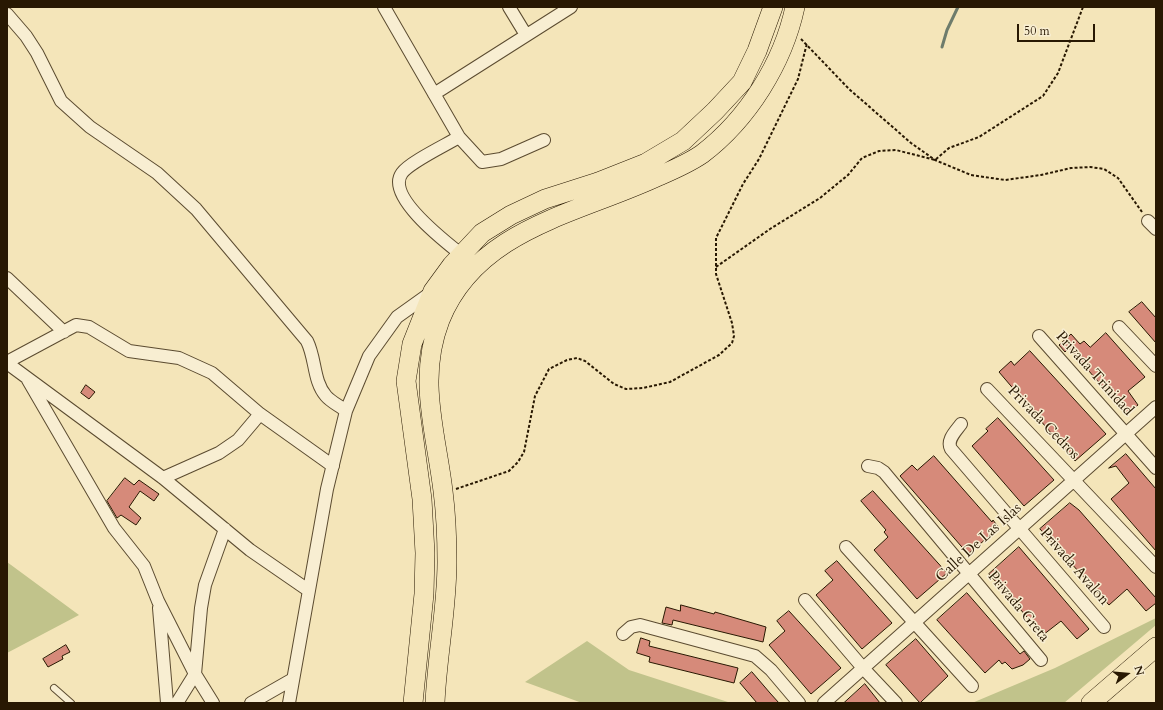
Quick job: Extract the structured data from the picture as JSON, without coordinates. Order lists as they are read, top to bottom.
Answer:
{
  "streets": {
    "street": [
      "Privada Trinidad",
      "Privada Cedros",
      "Calle De Las Islas",
      "Privada Avalon",
      "Privada Greta"
    ]
  },
  "crossings": [
    ["Privada Trinidad", "Calle De Las Islas"],
    ["Privada Cedros", "Calle De Las Islas"],
    ["Calle De Las Islas", "Privada Avalon"],
    ["Calle De Las Islas", "Privada Greta"]
  ],
  "scale_bar": "50 m",
  "north": "right"
}
